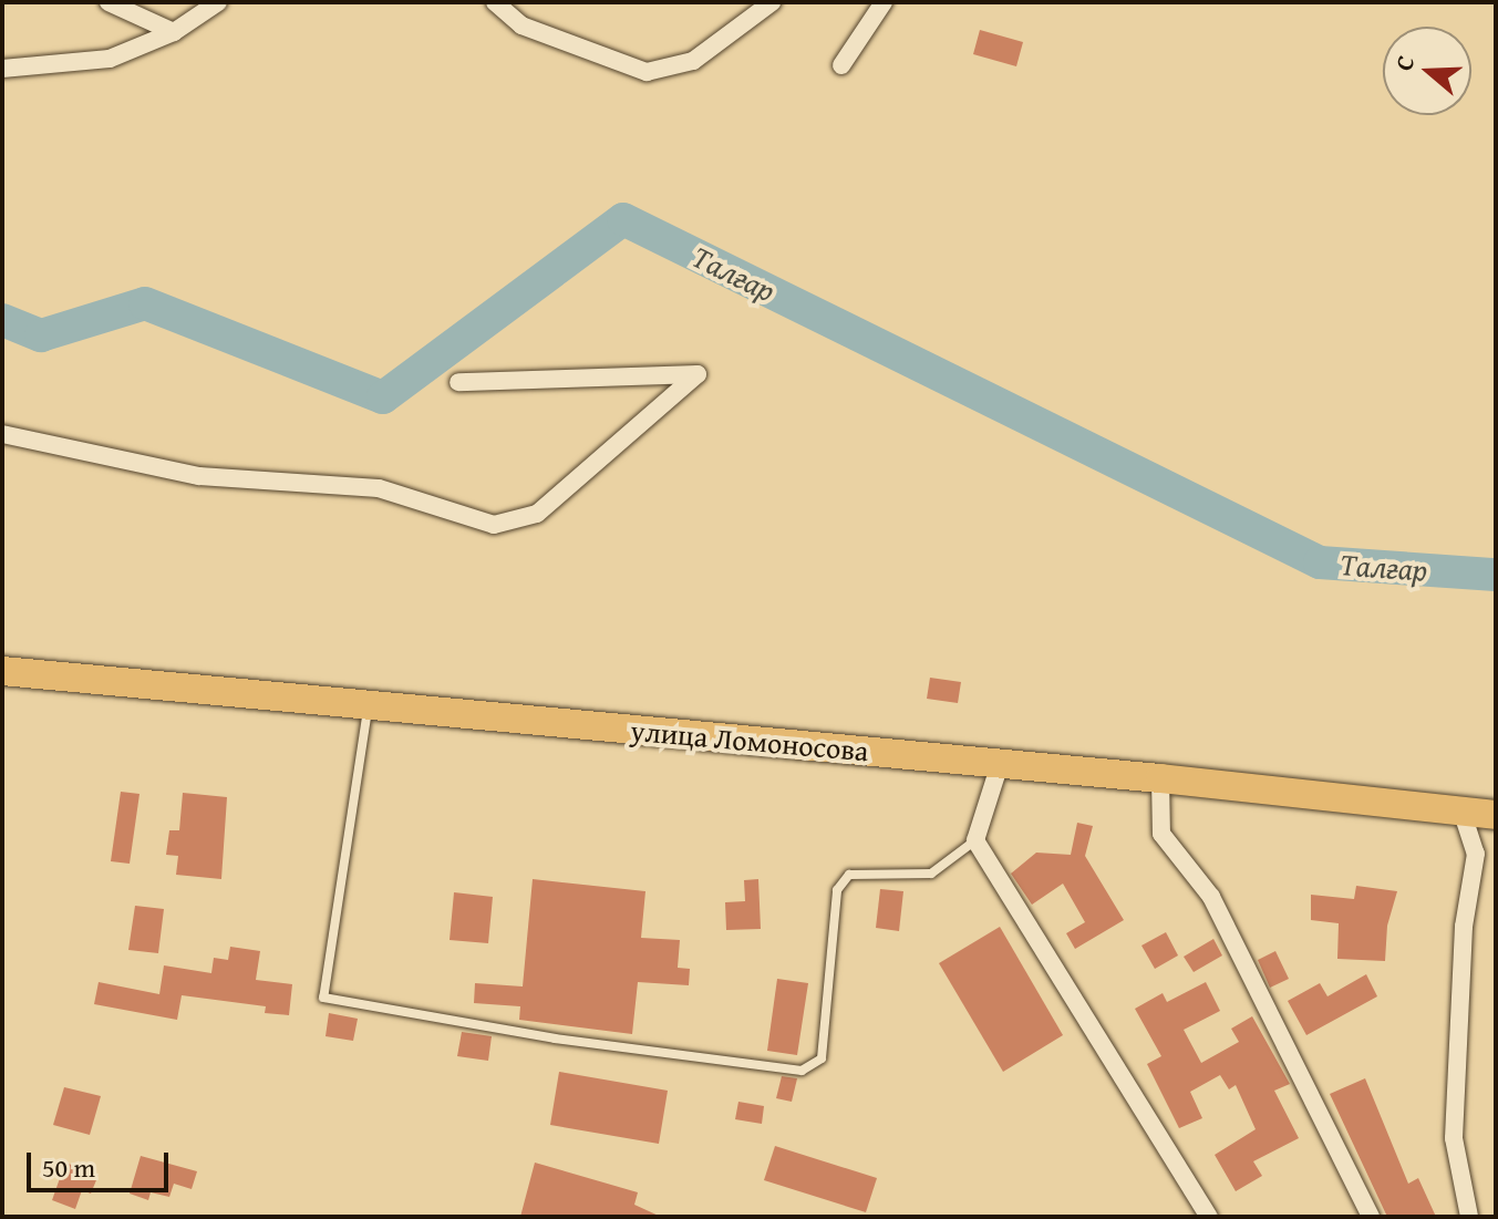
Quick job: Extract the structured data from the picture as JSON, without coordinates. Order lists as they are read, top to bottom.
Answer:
{
  "streets": {
    "main road": ["улица Ломоносова"]
  },
  "water": ["Талғар"],
  "scale_bar": "50 m",
  "north": "left"
}
